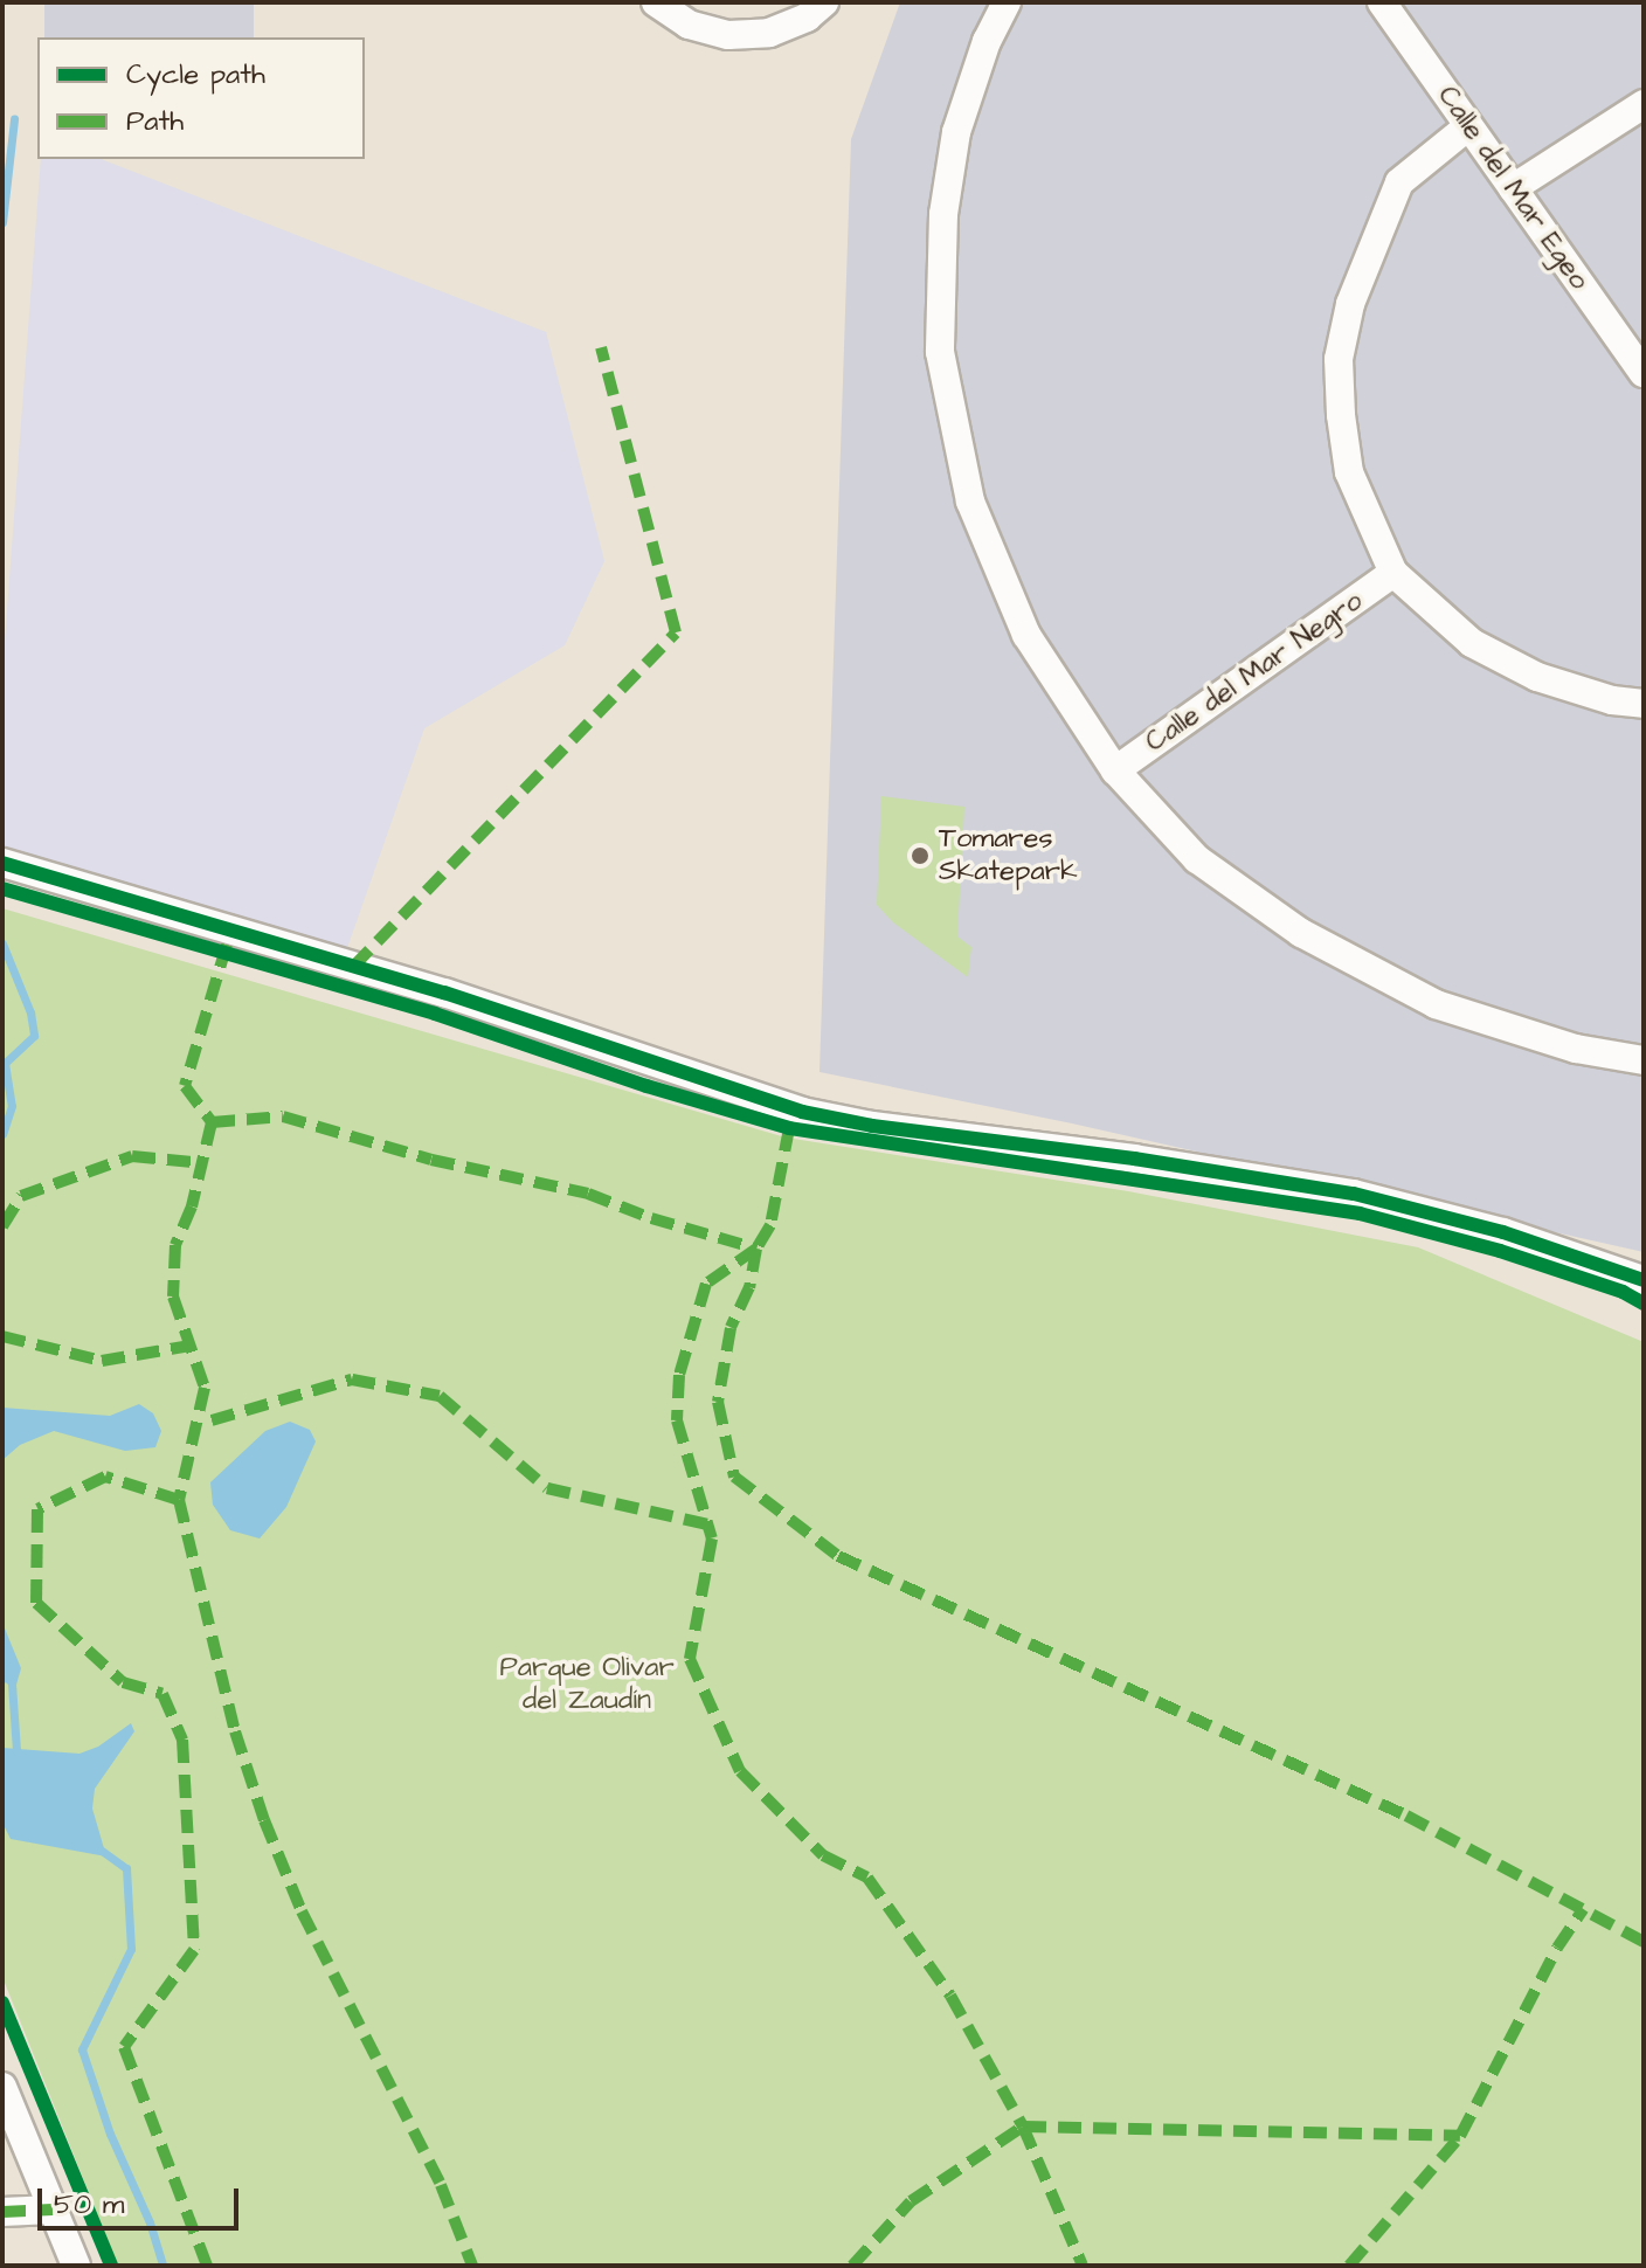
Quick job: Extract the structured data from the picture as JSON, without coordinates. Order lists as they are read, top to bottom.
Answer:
{
  "streets": {
    "street": ["Calle del Mar Egeo", "Calle del Mar Negro"]
  },
  "parks": ["Parque Olivar del Zaudín"],
  "places": ["Tomares Skatepark"],
  "legend": ["Cycle path", "Path"],
  "scale_bar": "50 m"
}
